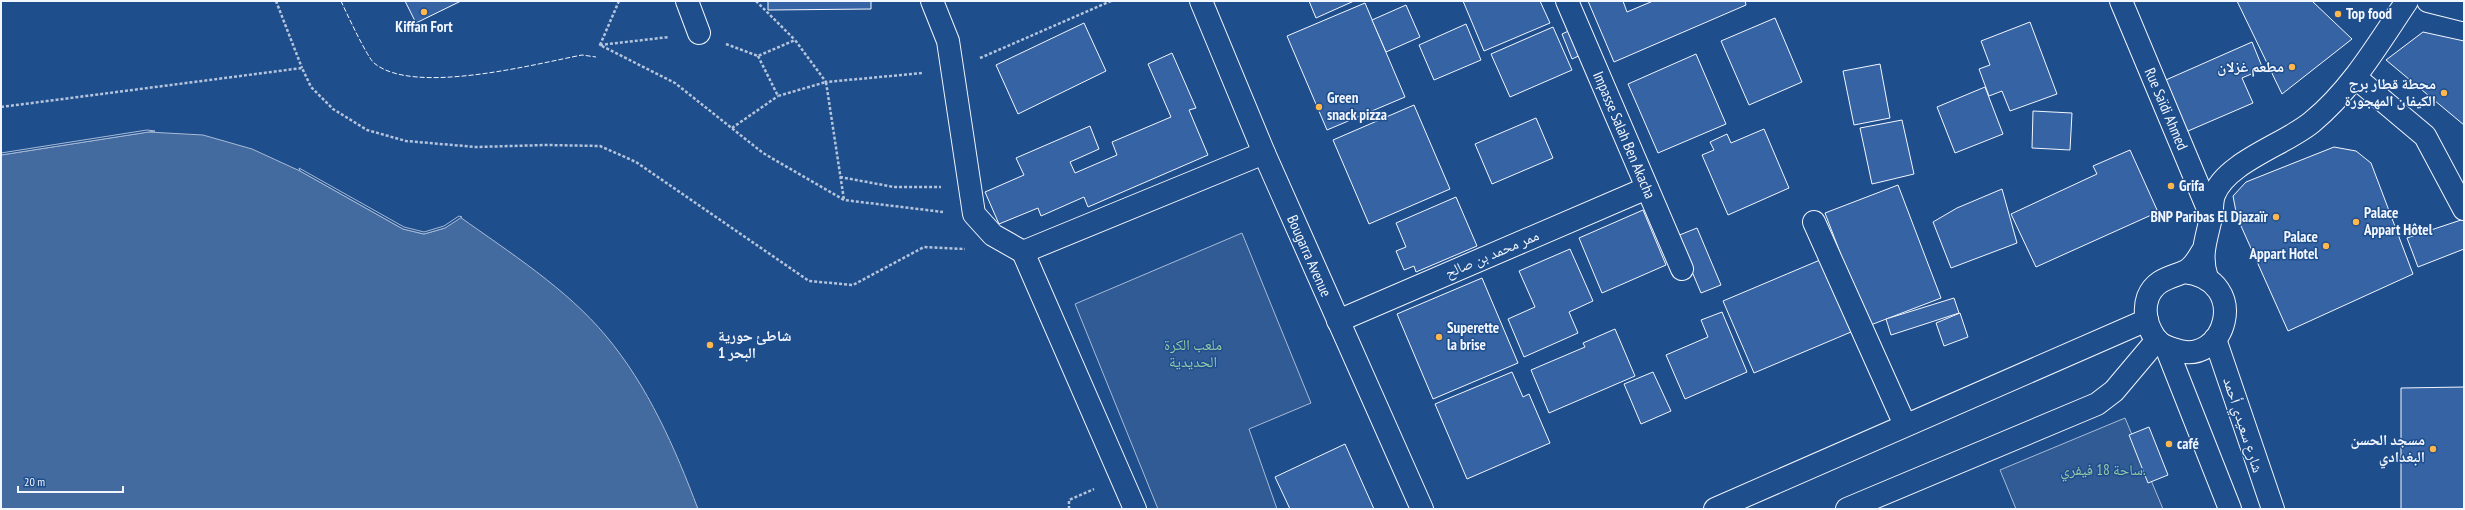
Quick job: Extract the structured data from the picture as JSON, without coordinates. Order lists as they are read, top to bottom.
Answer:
{
  "streets": {
    "street": [
      "Rue Saïdi Ahmed",
      "Impasse Salah Ben Akacha",
      "ممر محمد بن صالح",
      "Bougarra Avenue",
      "شارع سعيدي أحمد"
    ]
  },
  "crossings": [
    ["Impasse Salah Ben Akacha", "ممر محمد بن صالح"],
    ["ممر محمد بن صالح", "Bougarra Avenue"]
  ],
  "parks": ["ملعب الكرة الحديدية", "ساحة 18 فيفري."],
  "places": [
    "Kiffan Fort",
    "Top food",
    "مطعم غزلان",
    "محطة قطار برج الكيفان المهجورة",
    "Green snack pizza",
    "Grifa",
    "BNP Paribas El Djazaïr",
    "Palace Appart Hôtel",
    "Palace Appart Hotel",
    "Superette la brise",
    "شاطئ حورية البحر 1",
    "café",
    "مسجد الحسن البغدادي"
  ],
  "scale_bar": "20 m"
}
